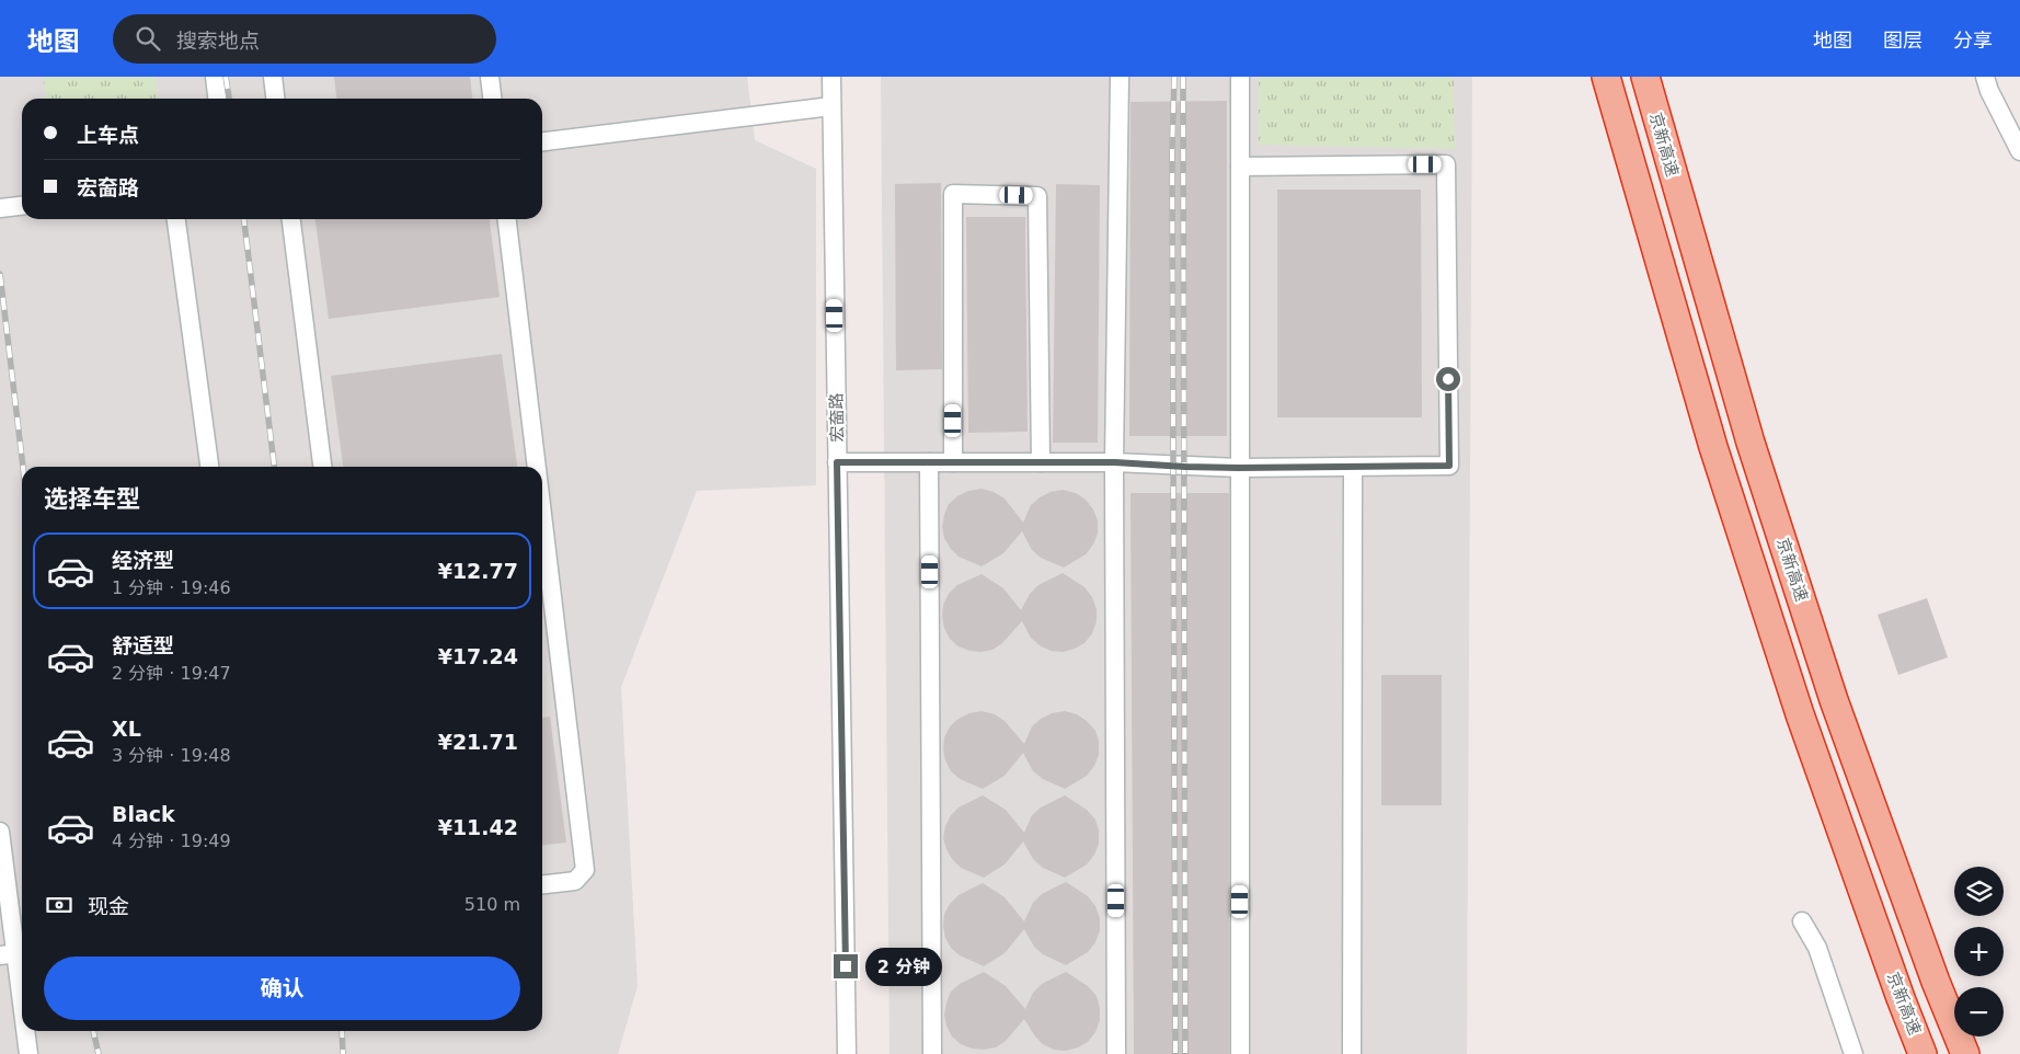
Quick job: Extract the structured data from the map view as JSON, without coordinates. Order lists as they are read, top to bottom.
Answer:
{
  "streets": {
    "highway": ["京新高速"],
    "street": ["宏奤路"]
  },
  "page": {
    "header": "地图",
    "search": "搜索地点",
    "nav": ["地图", "图层", "分享"],
    "banner": ["上车点", "宏奤路"],
    "heading": "选择车型",
    "list": [
      {
        "name": "经济型",
        "note": "1 分钟 · 19:46",
        "value": "¥12.77"
      },
      {
        "name": "舒适型",
        "note": "2 分钟 · 19:47",
        "value": "¥17.24"
      },
      {
        "name": "XL",
        "note": "3 分钟 · 19:48",
        "value": "¥21.71"
      },
      {
        "name": "Black",
        "note": "4 分钟 · 19:49",
        "value": "¥11.42"
      }
    ],
    "map_buttons": ["+", "−"],
    "pay": ["现金", "510 m"],
    "buttons": "确认",
    "bubble": "2 分钟"
  }
}
